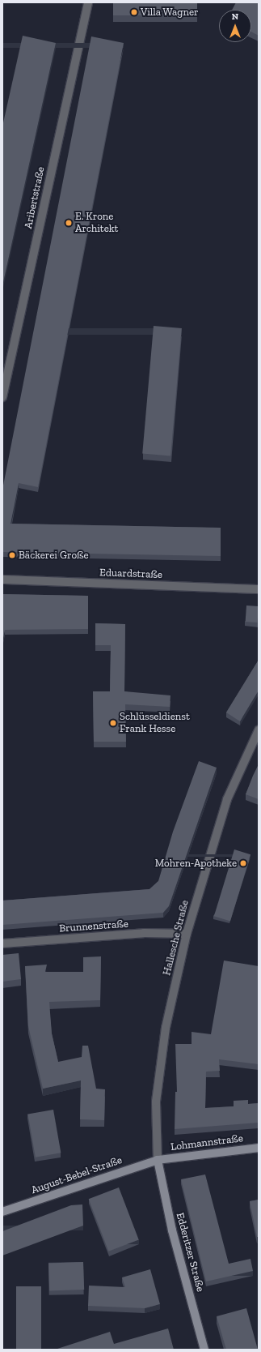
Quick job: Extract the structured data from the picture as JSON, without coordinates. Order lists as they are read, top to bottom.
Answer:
{
  "streets": {
    "main road": ["Lohmannstraße", "August-Bebel-Straße", "Edderitzer Straße"],
    "street": [
      "Aribertstraße",
      "Eduardstraße",
      "Brunnenstraße",
      "Hallesche Straße"
    ]
  },
  "crossings": [
    ["Brunnenstraße", "Hallesche Straße"],
    ["Hallesche Straße", "Lohmannstraße"],
    ["Hallesche Straße", "August-Bebel-Straße"],
    ["Hallesche Straße", "Edderitzer Straße"],
    ["Lohmannstraße", "August-Bebel-Straße"],
    ["Lohmannstraße", "Edderitzer Straße"],
    ["August-Bebel-Straße", "Edderitzer Straße"]
  ],
  "places": [
    "Villa Wagner",
    "E. Krone Architekt",
    "Bäckerei Große",
    "Schlüsseldienst Frank Hesse",
    "Mohren-Apotheke"
  ],
  "north": "top"
}
